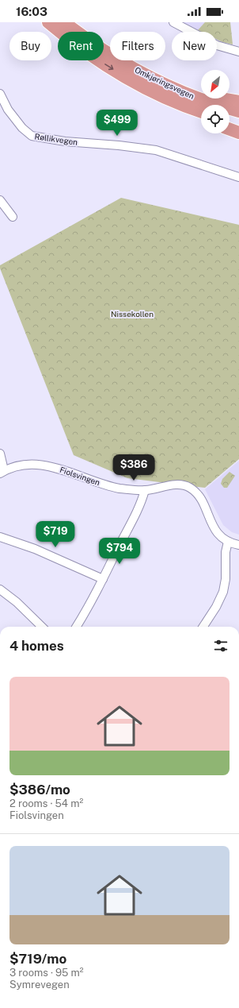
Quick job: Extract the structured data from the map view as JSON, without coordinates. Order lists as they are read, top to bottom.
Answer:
{
  "streets": {
    "highway": ["Omkjøringsvegen"],
    "street": ["Røllikvegen", "Fiolsvingen"]
  },
  "parks": ["Nissekollen"],
  "north": "bottom left",
  "page": {
    "status": "16:03",
    "chip": [
      "Buy",
      "Rent",
      "Filters",
      "New"
    ],
    "price": [
      "$499",
      "$386",
      "$719",
      "$794"
    ],
    "heading": "4 homes",
    "list": [
      {
        "name": "$386/mo",
        "note": "2 rooms · 54 m² · Fiolsvingen"
      },
      {
        "name": "$719/mo",
        "note": "3 rooms · 95 m² · Symrevegen"
      }
    ]
  }
}
